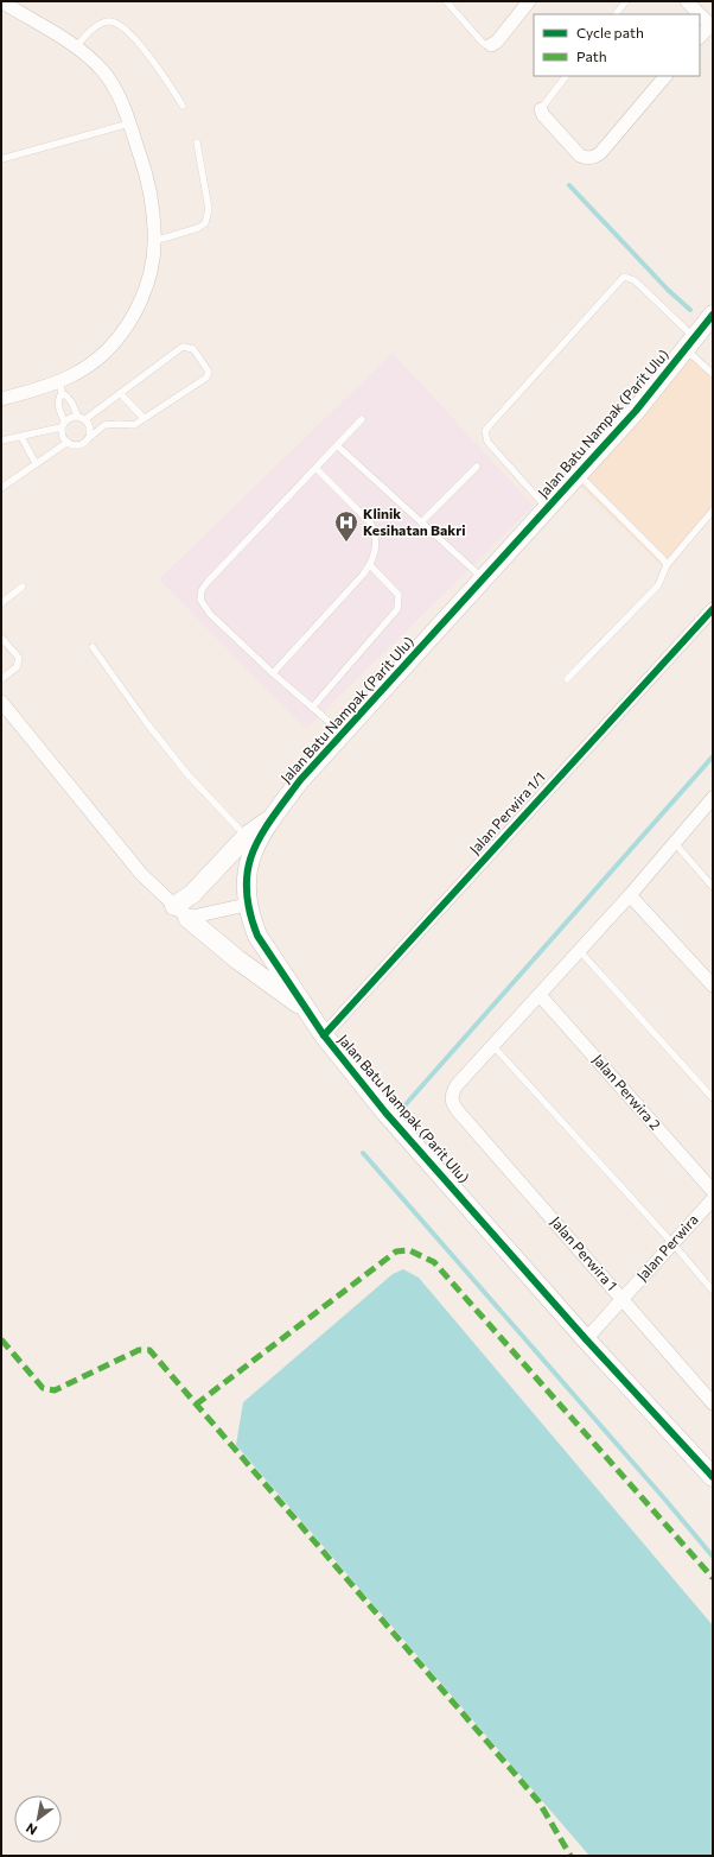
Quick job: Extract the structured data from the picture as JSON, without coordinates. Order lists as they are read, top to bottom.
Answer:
{
  "streets": {
    "street": [
      "Jalan Batu Nampak (Parit Ulu)",
      "Jalan Perwira 1/1",
      "Jalan Perwira 2",
      "Jalan Perwira",
      "Jalan Perwira 1"
    ]
  },
  "crossings": [
    ["Jalan Batu Nampak (Parit Ulu)", "Jalan Perwira 1/1"],
    ["Jalan Batu Nampak (Parit Ulu)", "Jalan Perwira"],
    ["Jalan Perwira", "Jalan Perwira 1"]
  ],
  "places": {
    "hospital": ["Klinik Kesihatan Bakri"]
  },
  "legend": ["Cycle path", "Path"],
  "north": "bottom left"
}
